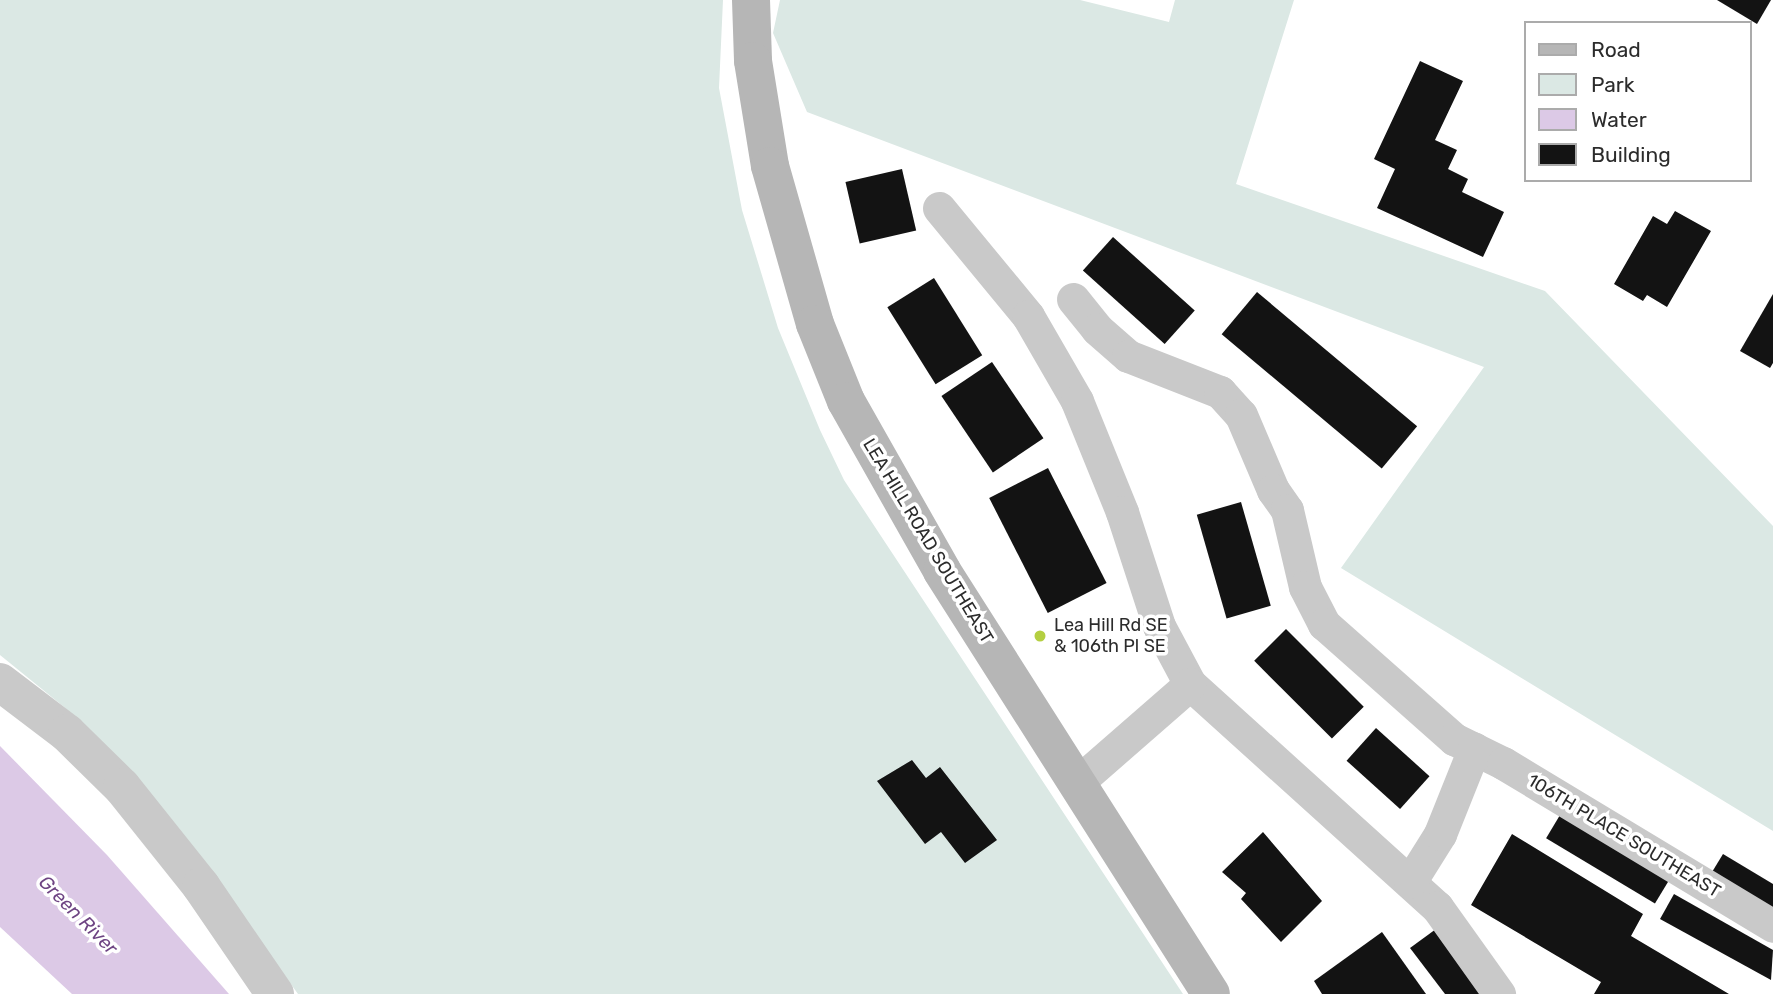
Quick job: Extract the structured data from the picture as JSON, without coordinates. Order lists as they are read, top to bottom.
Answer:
{
  "streets": {
    "main road": ["LEA HILL ROAD SOUTHEAST"],
    "street": ["106TH PLACE SOUTHEAST"]
  },
  "water": ["Green River"],
  "places": ["Lea Hill Rd SE & 106th Pl SE"],
  "legend": [
    "Road",
    "Park",
    "Water",
    "Building"
  ]
}
